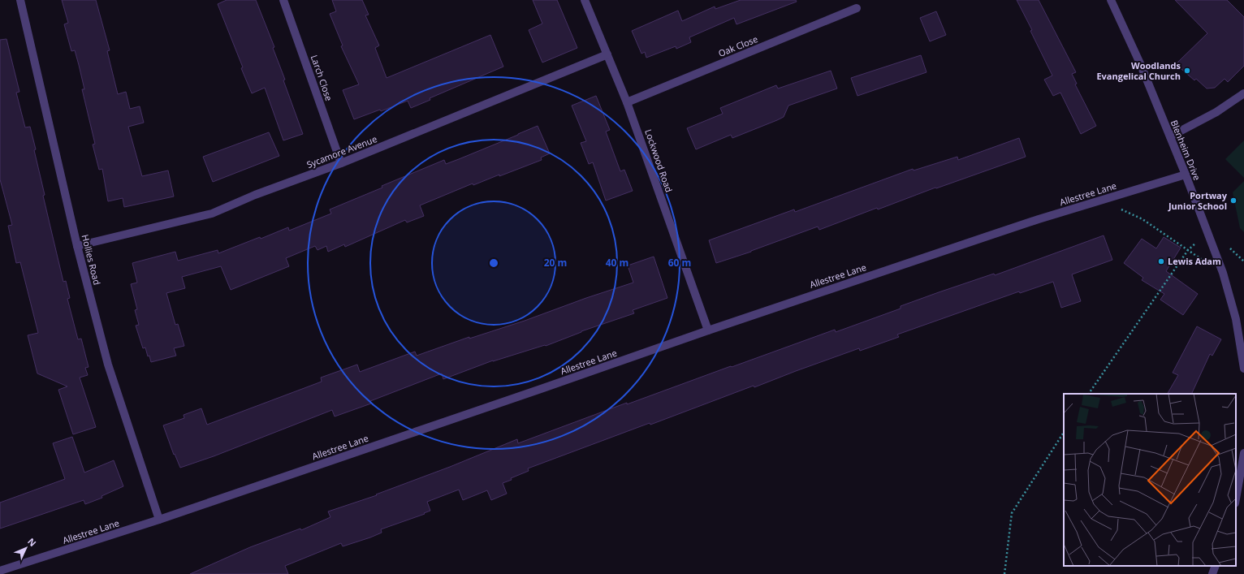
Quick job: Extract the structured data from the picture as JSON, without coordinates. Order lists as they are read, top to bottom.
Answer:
{
  "streets": {
    "street": [
      "Oak Close",
      "Larch Close",
      "Blenheim Drive",
      "Sycamore Avenue",
      "Lockwood Road",
      "Allestree Lane",
      "Hollies Road"
    ]
  },
  "crossings": [
    ["Oak Close", "Lockwood Road"],
    ["Larch Close", "Sycamore Avenue"],
    ["Blenheim Drive", "Allestree Lane"],
    ["Sycamore Avenue", "Lockwood Road"],
    ["Sycamore Avenue", "Hollies Road"],
    ["Lockwood Road", "Allestree Lane"],
    ["Allestree Lane", "Hollies Road"]
  ],
  "places": ["Woodlands Evangelical Church", "Portway Junior School", "Lewis Adam"],
  "north": "top right",
  "rings": ["20 m", "40 m", "60 m"]
}
